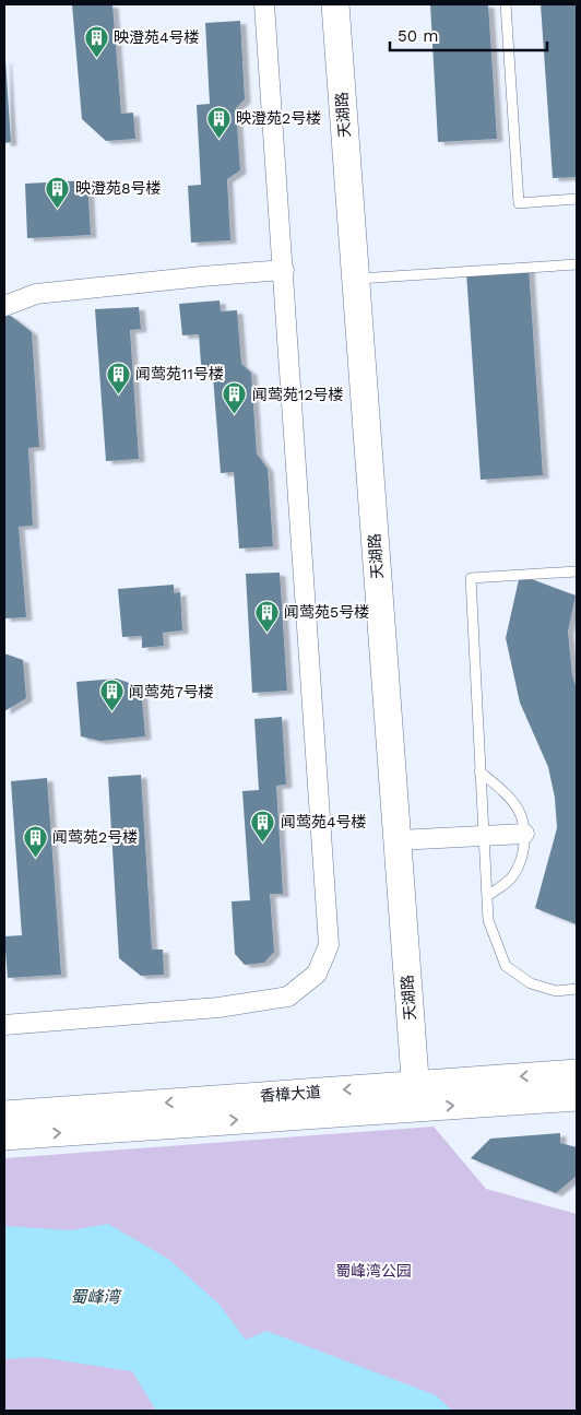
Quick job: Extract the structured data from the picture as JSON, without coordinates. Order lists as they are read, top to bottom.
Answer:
{
  "streets": {
    "street": ["天湖路", "香樟大道"]
  },
  "crossings": [
    ["天湖路", "香樟大道"]
  ],
  "water": ["蜀峰湾"],
  "parks": ["蜀峰湾公园"],
  "places": {
    "building": [
      "映澄苑4号楼",
      "映澄苑2号楼",
      "映澄苑8号楼",
      "闻莺苑11号楼",
      "闻莺苑12号楼",
      "闻莺苑5号楼",
      "闻莺苑7号楼",
      "闻莺苑4号楼",
      "闻莺苑2号楼"
    ]
  },
  "scale_bar": "50 m"
}
